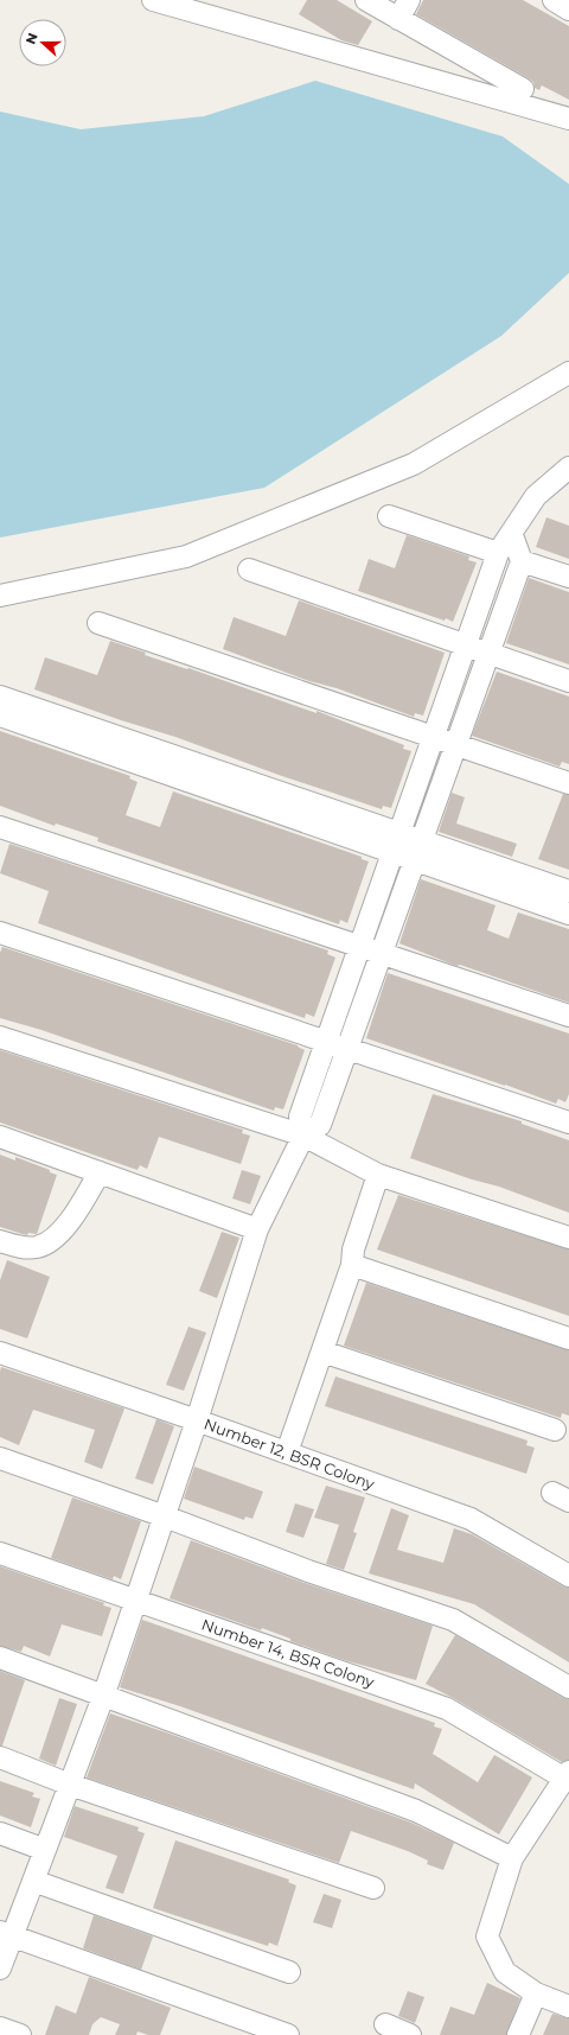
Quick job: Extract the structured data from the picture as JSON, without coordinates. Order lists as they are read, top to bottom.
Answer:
{
  "streets": {
    "street": ["Number 12, BSR Colony", "Number 14, BSR Colony"]
  },
  "north": "left"
}
